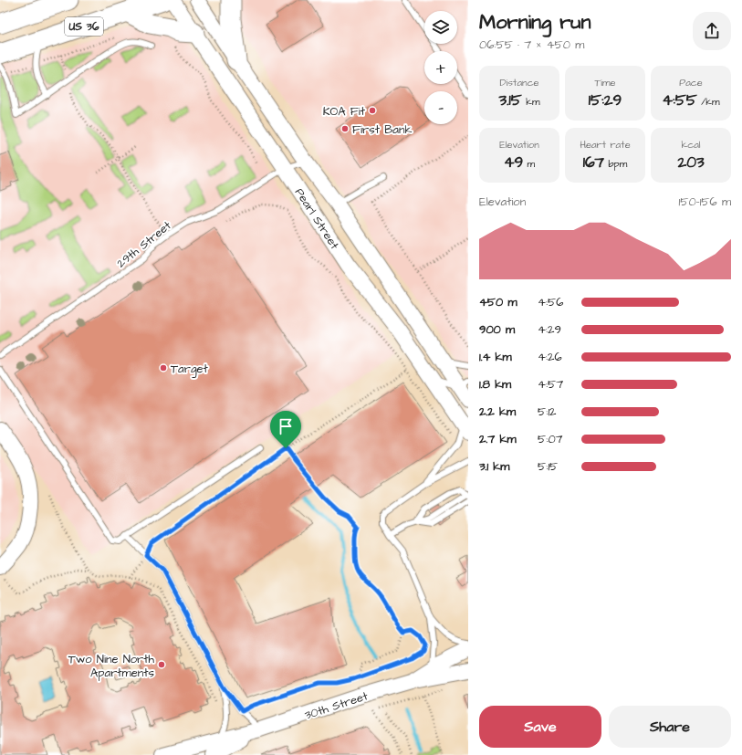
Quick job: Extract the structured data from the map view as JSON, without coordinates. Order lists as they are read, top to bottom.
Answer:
{
  "streets": {
    "highway": ["US 36"],
    "main road": ["Pearl Street", "30th Street"],
    "lane": ["29th Street"]
  },
  "crossings": [
    ["Pearl Street", "29th Street"]
  ],
  "places": [
    "KOA Fit",
    "First Bank",
    "Target",
    "Two Nine North Apartments"
  ],
  "page": {
    "heading": ["Morning run", "06:55 · 7 × 450 m"],
    "map_buttons": ["+", "−"],
    "stats": [
      ["Distance", "3.15 km"],
      ["Time", "15:29"],
      ["Pace", "4:55 /km"],
      ["Elevation", "49 m"],
      ["Heart rate", "167 bpm"],
      ["kcal", "203"]
    ],
    "chart": ["Elevation", "150–156 m"],
    "list": [
      {
        "name": "450 m",
        "note": "4:56"
      },
      {
        "name": "900 m",
        "note": "4:29"
      },
      {
        "name": "1.4 km",
        "note": "4:26"
      },
      {
        "name": "1.8 km",
        "note": "4:57"
      },
      {
        "name": "2.2 km",
        "note": "5:12"
      },
      {
        "name": "2.7 km",
        "note": "5:07"
      },
      {
        "name": "3.1 km",
        "note": "5:15"
      }
    ],
    "buttons": ["Save", "Share"]
  }
}
